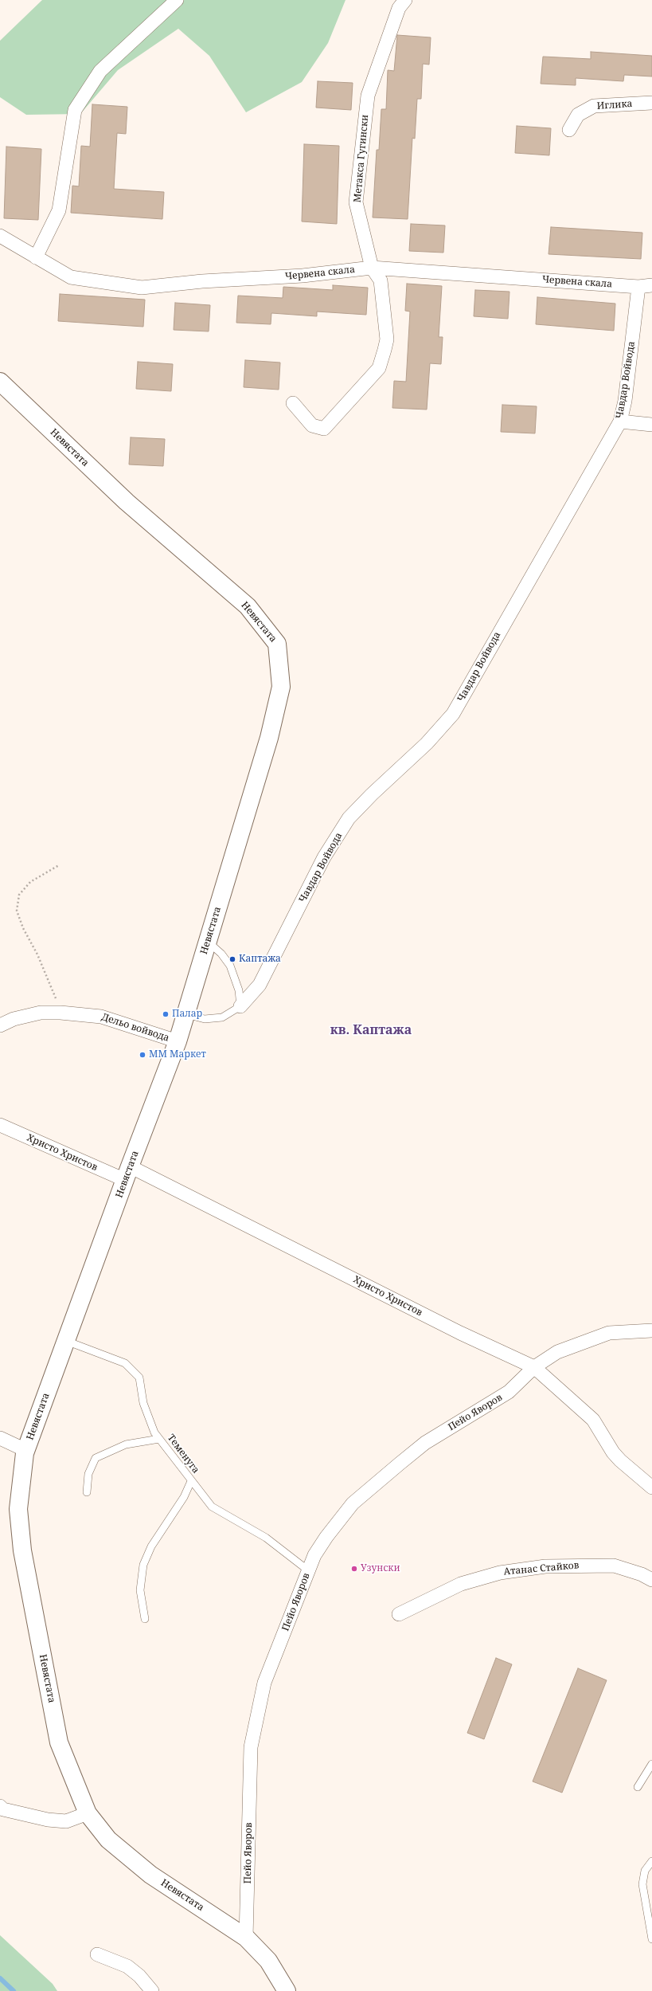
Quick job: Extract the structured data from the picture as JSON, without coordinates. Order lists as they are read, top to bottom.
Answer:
{
  "streets": {
    "street": [
      "Иглика",
      "Метакса Гугински",
      "Червена скала",
      "Чавдар Войвода",
      "Невястата",
      "Дельо войвода",
      "Христо Христов",
      "Пейо Яворов",
      "Атанас Стайков"
    ],
    "lane": ["Теменуга"]
  },
  "crossings": [
    ["Метакса Гугински", "Червена скала"],
    ["Червена скала", "Чавдар Войвода"],
    ["Невястата", "Дельо войвода"],
    ["Невястата", "Христо Христов"],
    ["Невястата", "Пейо Яворов"],
    ["Невястата", "Теменуга"],
    ["Христо Христов", "Пейо Яворов"],
    ["Пейо Яворов", "Теменуга"]
  ],
  "districts": ["кв. Каптажа"],
  "places": [
    "Каптажа",
    "Палар",
    "ММ Маркет",
    "Узунски"
  ]
}
